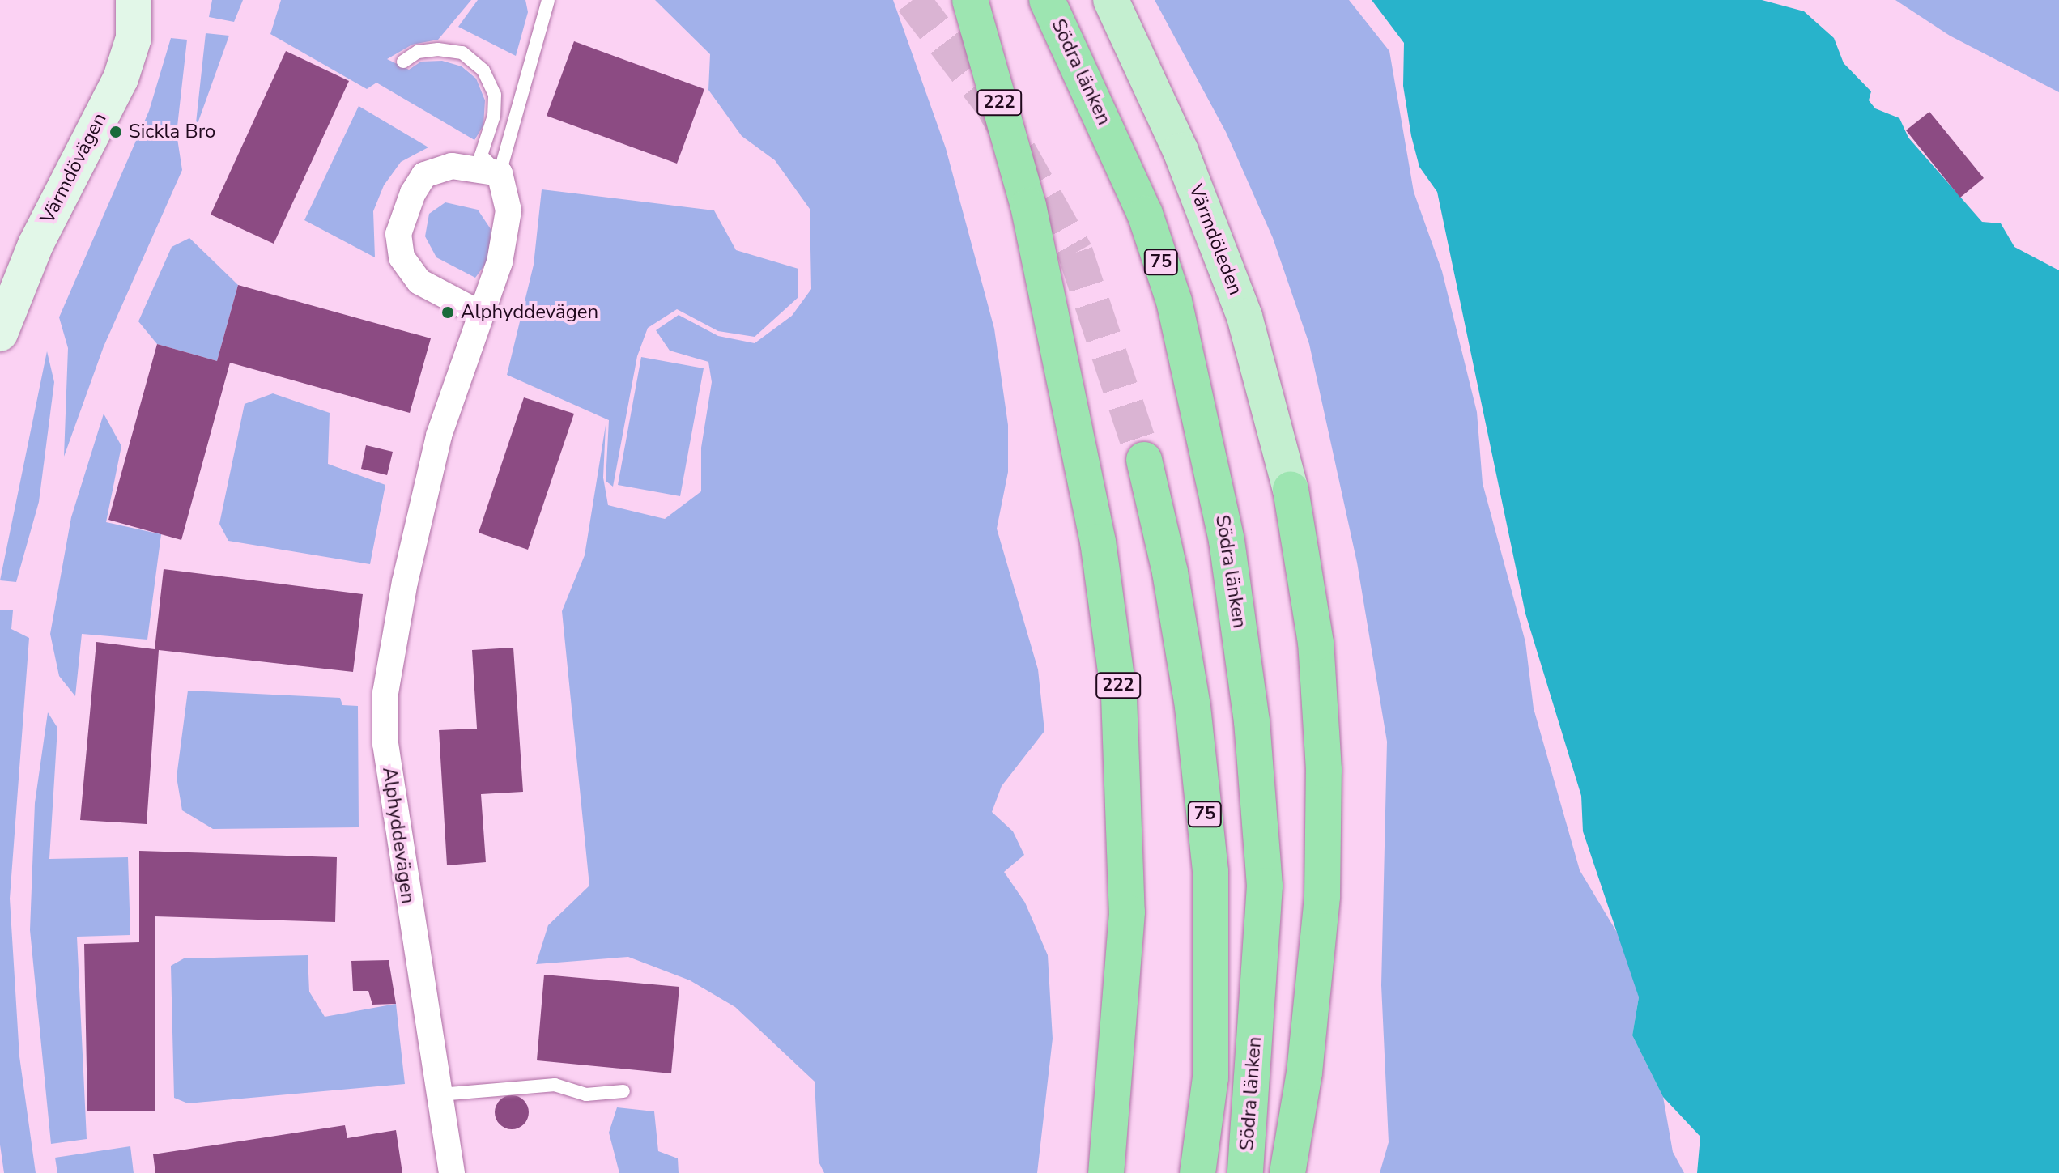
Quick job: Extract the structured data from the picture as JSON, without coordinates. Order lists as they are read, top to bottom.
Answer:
{
  "streets": {
    "highway": ["Södra länken", "222", "75"],
    "main road": ["Värmdövägen", "Värmdöleden"],
    "street": ["Alphyddevägen"]
  },
  "places": ["Sickla Bro", "Alphyddevägen"]
}
